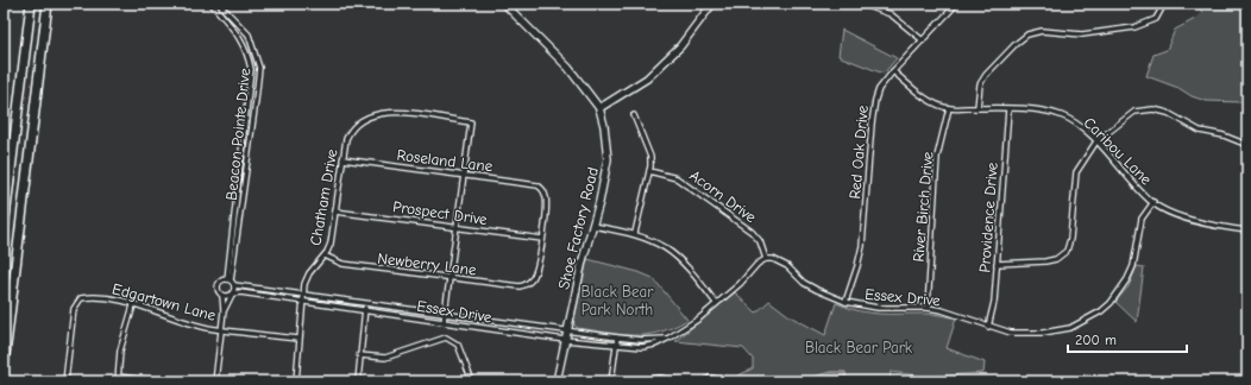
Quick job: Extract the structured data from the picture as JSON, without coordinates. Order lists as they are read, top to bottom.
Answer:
{
  "streets": {
    "street": [
      "Beacon Pointe Drive",
      "Caribou Lane",
      "Red Oak Drive",
      "Roseland Lane",
      "Acorn Drive",
      "Chatham Drive",
      "River Birch Drive",
      "Prospect Drive",
      "Providence Drive",
      "Shoe Factory Road",
      "Newberry Lane",
      "Essex Drive",
      "Edgartown Lane"
    ]
  },
  "crossings": [
    ["Beacon Pointe Drive", "Essex Drive"],
    ["Caribou Lane", "Red Oak Drive"],
    ["Caribou Lane", "River Birch Drive"],
    ["Caribou Lane", "Providence Drive"],
    ["Caribou Lane", "Essex Drive"],
    ["Red Oak Drive", "Essex Drive"],
    ["Roseland Lane", "Chatham Drive"],
    ["Roseland Lane", "Prospect Drive"],
    ["Roseland Lane", "Newberry Lane"],
    ["Acorn Drive", "Essex Drive"],
    ["Chatham Drive", "Prospect Drive"],
    ["Chatham Drive", "Newberry Lane"],
    ["Chatham Drive", "Essex Drive"],
    ["Chatham Drive", "Edgartown Lane"],
    ["River Birch Drive", "Essex Drive"],
    ["Prospect Drive", "Newberry Lane"],
    ["Providence Drive", "Essex Drive"],
    ["Shoe Factory Road", "Essex Drive"]
  ],
  "parks": ["Black Bear Park North", "Black Bear Park"],
  "scale_bar": "200 m"
}
